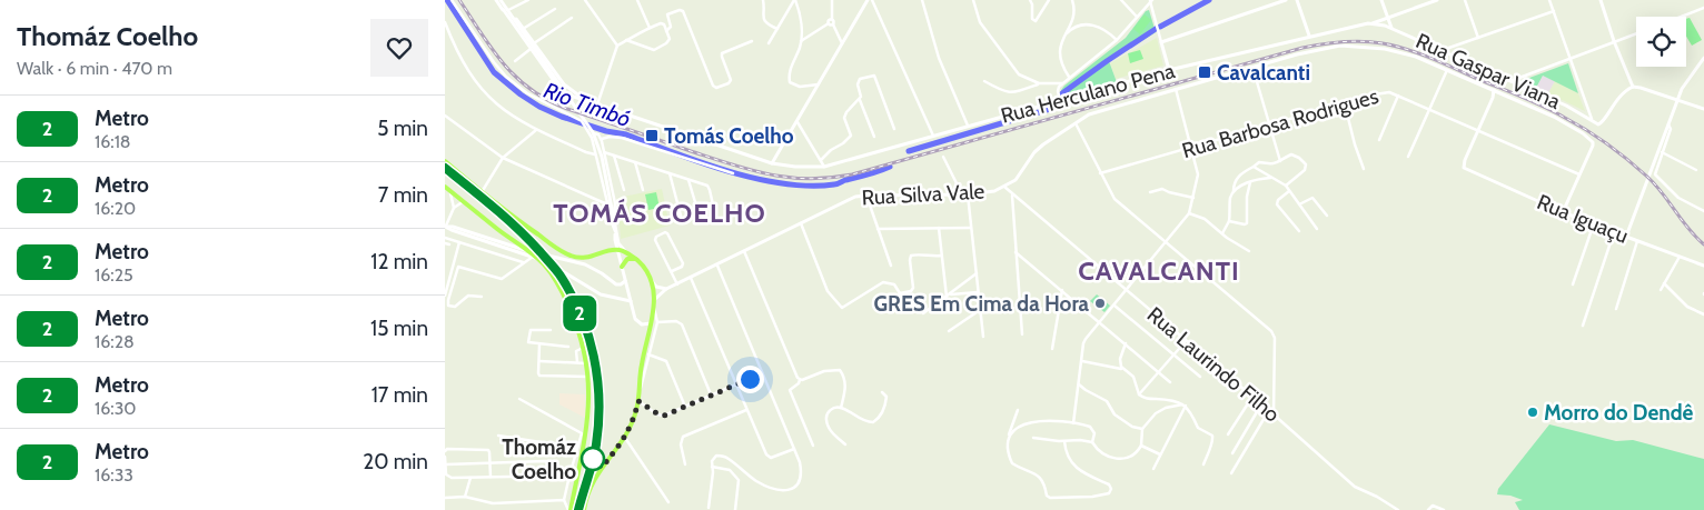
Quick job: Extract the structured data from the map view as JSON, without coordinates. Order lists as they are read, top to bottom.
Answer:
{
  "streets": {
    "main road": [
      "Rua Gaspar Viana",
      "Rua Herculano Pena",
      "Rua Silva Vale",
      "Rua Iguaçu"
    ],
    "street": ["Rua Barbosa Rodrigues", "Rua Laurindo Filho"]
  },
  "crossings": [
    ["Rua Gaspar Viana", "Rua Herculano Pena"],
    ["Rua Barbosa Rodrigues", "Rua Silva Vale"],
    ["Rua Barbosa Rodrigues", "Rua Iguaçu"],
    ["Rua Silva Vale", "Rua Laurindo Filho"]
  ],
  "districts": ["TOMÁS COELHO", "CAVALCANTI"],
  "water": ["Rio Timbó"],
  "places": {
    "transit": ["Cavalcanti", "Tomás Coelho"],
    "other": ["GRES Em Cima da Hora", "Morro do Dendê", "Thomáz Coelho"]
  },
  "lines": ["metro line 2"],
  "page": {
    "heading": ["Thomáz Coelho", "Walk · 6 min · 470 m"],
    "on_map": "2",
    "list": [
      {
        "mark": "2",
        "name": "Metro",
        "note": "16:18",
        "value": "5 min"
      },
      {
        "mark": "2",
        "name": "Metro",
        "note": "16:20",
        "value": "7 min"
      },
      {
        "mark": "2",
        "name": "Metro",
        "note": "16:25",
        "value": "12 min"
      },
      {
        "mark": "2",
        "name": "Metro",
        "note": "16:28",
        "value": "15 min"
      },
      {
        "mark": "2",
        "name": "Metro",
        "note": "16:30",
        "value": "17 min"
      },
      {
        "mark": "2",
        "name": "Metro",
        "note": "16:33",
        "value": "20 min"
      }
    ]
  }
}
